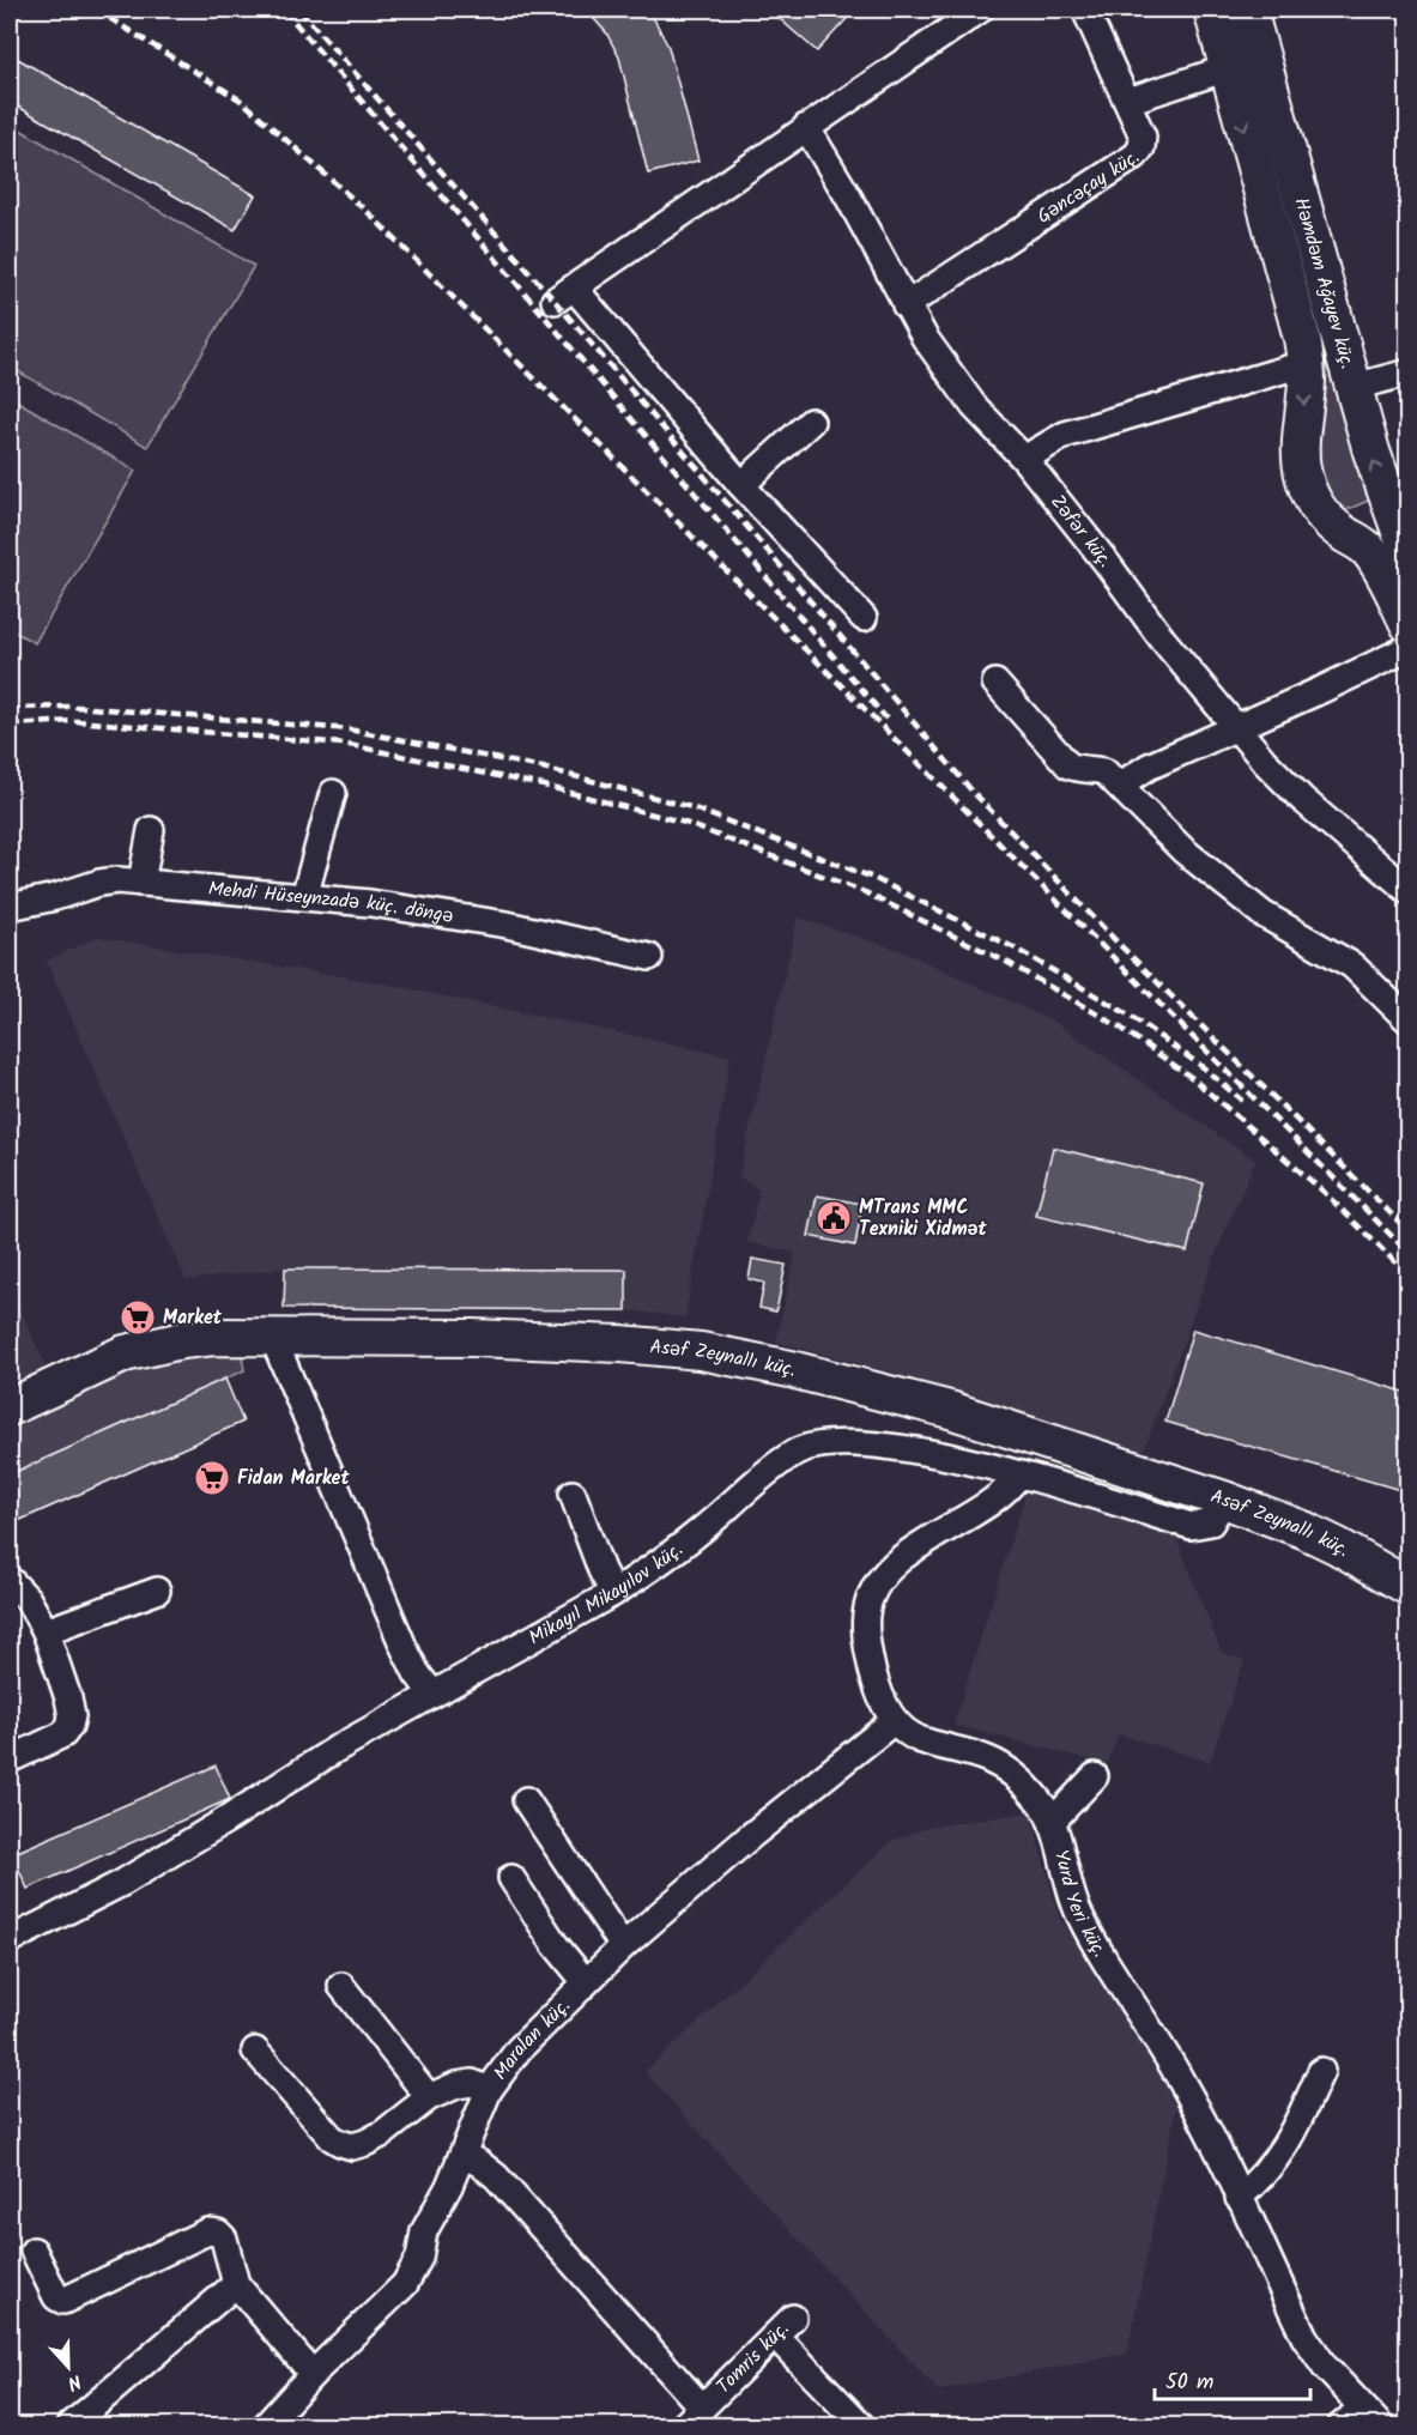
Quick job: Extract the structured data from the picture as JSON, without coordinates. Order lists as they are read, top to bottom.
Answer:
{
  "streets": {
    "main road": ["Həmdəm Ağayev küç.", "Asəf Zeynallı küç."],
    "street": [
      "Gəncəçay küç.",
      "Zəfər küç.",
      "Mehdi Hüseynzadə küç. döngə",
      "Mikayıl Mikayılov küç.",
      "Yurd Yeri küç.",
      "Maralan küç.",
      "Tomris küç."
    ]
  },
  "crossings": [
    ["Gəncəçay küç.", "Zəfər küç."],
    ["Asəf Zeynallı küç.", "Mikayıl Mikayılov küç."],
    ["Mikayıl Mikayılov küç.", "Yurd Yeri küç."],
    ["Yurd Yeri küç.", "Maralan küç."]
  ],
  "places": {
    "public building": ["MTrans MMC Texniki Xidmət"],
    "supermarket": ["Market", "Fidan Market"]
  },
  "scale_bar": "50 m",
  "north": "bottom"
}
